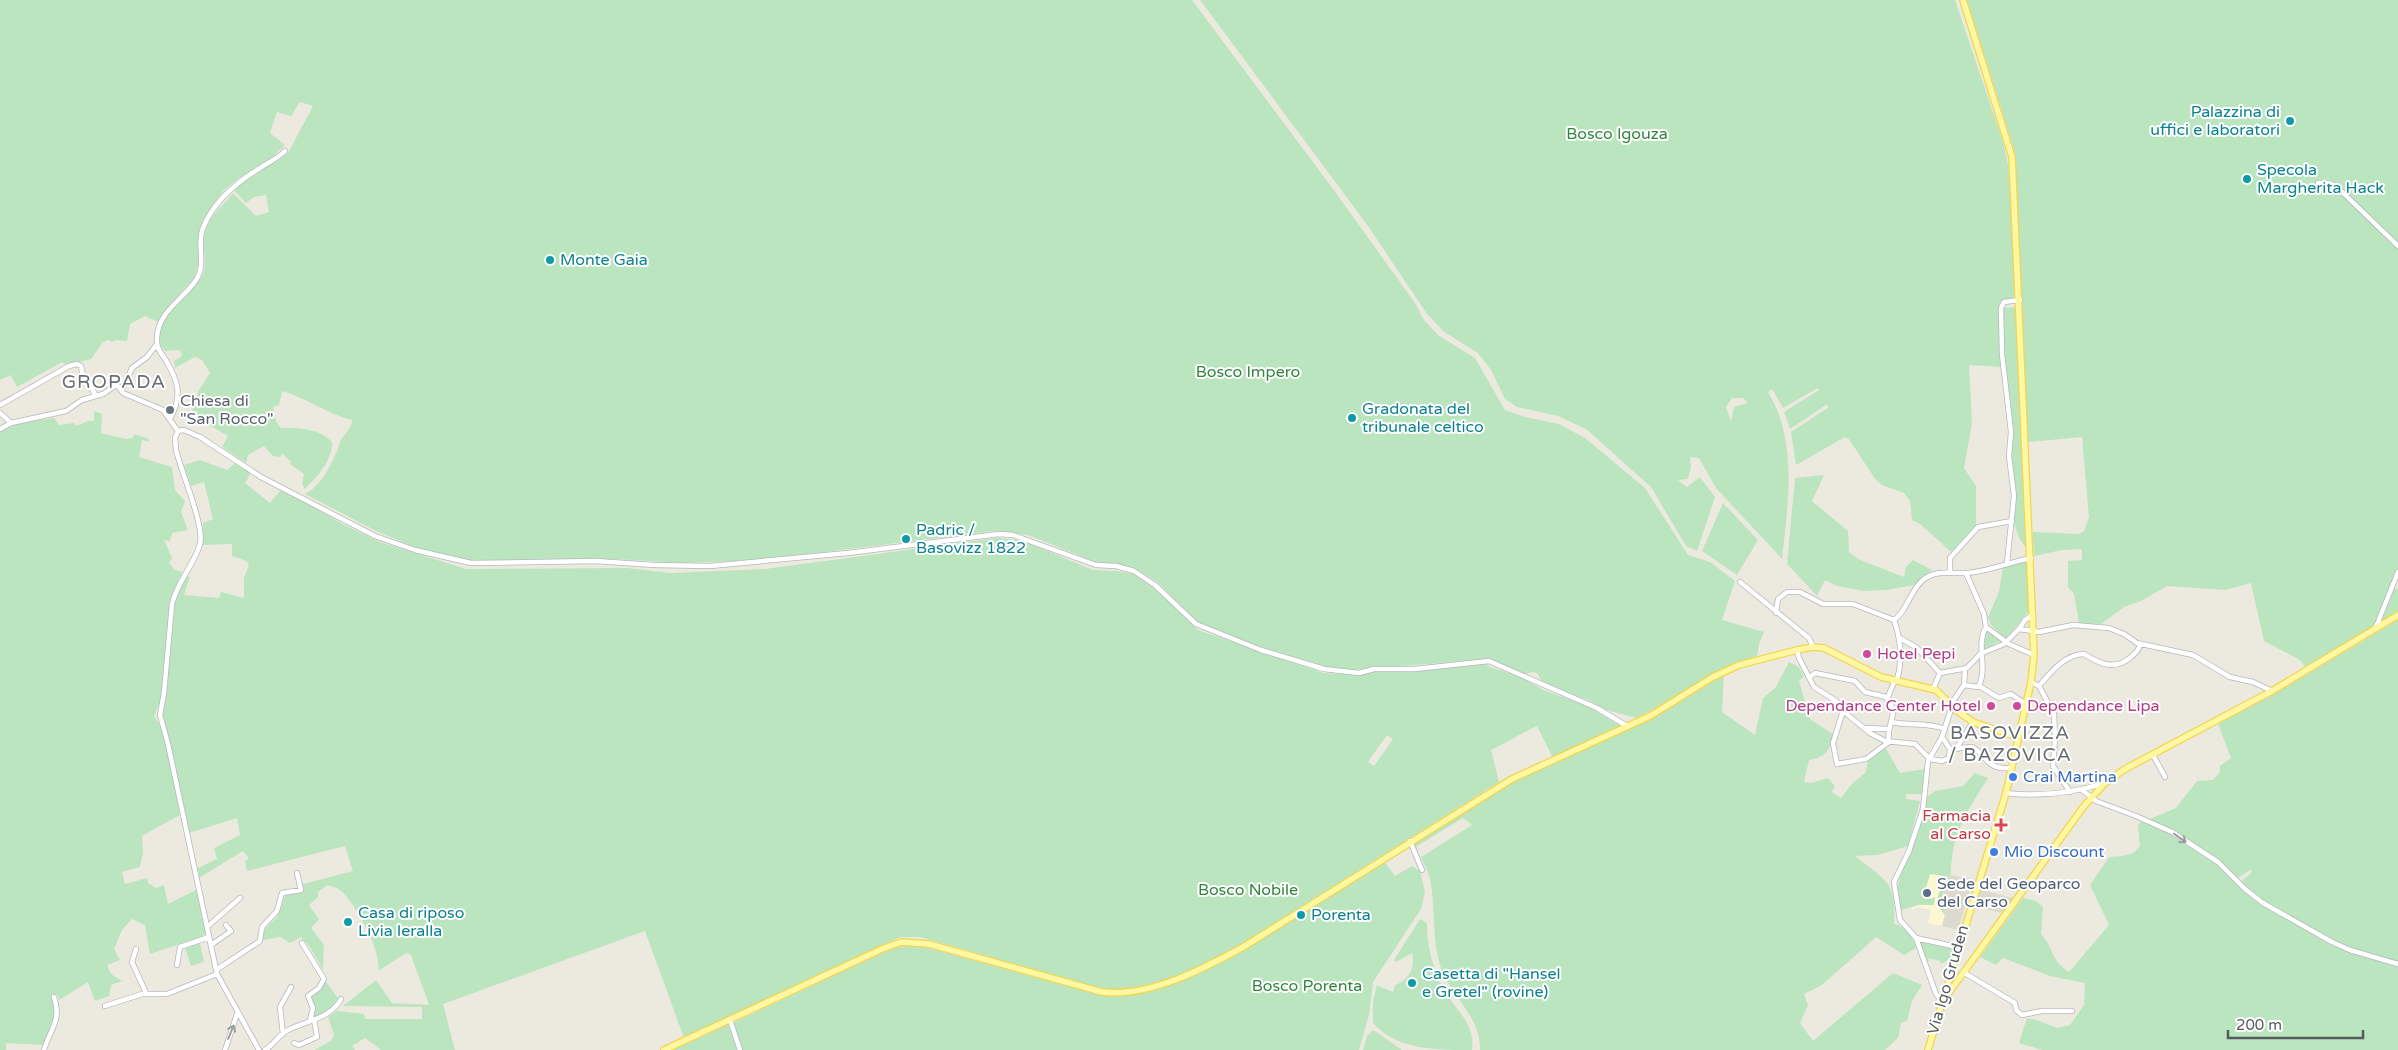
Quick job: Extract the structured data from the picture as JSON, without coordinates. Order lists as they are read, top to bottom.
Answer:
{
  "streets": {
    "main road": ["Via Igo Gruden"]
  },
  "districts": ["GROPADA", "BASOVIZZA / BAZOVICA"],
  "parks": [
    "Bosco Igouza",
    "Bosco Impero",
    "Bosco Nobile",
    "Bosco Porenta"
  ],
  "places": {
    "other": [
      "Palazzina di uffici e laboratori",
      "Specola Margherita Hack",
      "Monte Gaia",
      "Chiesa di \"San Rocco\"",
      "Gradonata del tribunale celtico",
      "Padric / Basovizz 1822",
      "Hotel Pepi",
      "Dependance Center Hotel",
      "Dependance Lipa",
      "Crai Martina",
      "Mio Discount",
      "Sede del Geoparco del Carso",
      "Porenta",
      "Casa di riposo Livia Ieralla",
      "Casetta di \"Hansel e Gretel\" (rovine)"
    ],
    "health": ["Farmacia al Carso"]
  },
  "scale_bar": "200 m"
}
